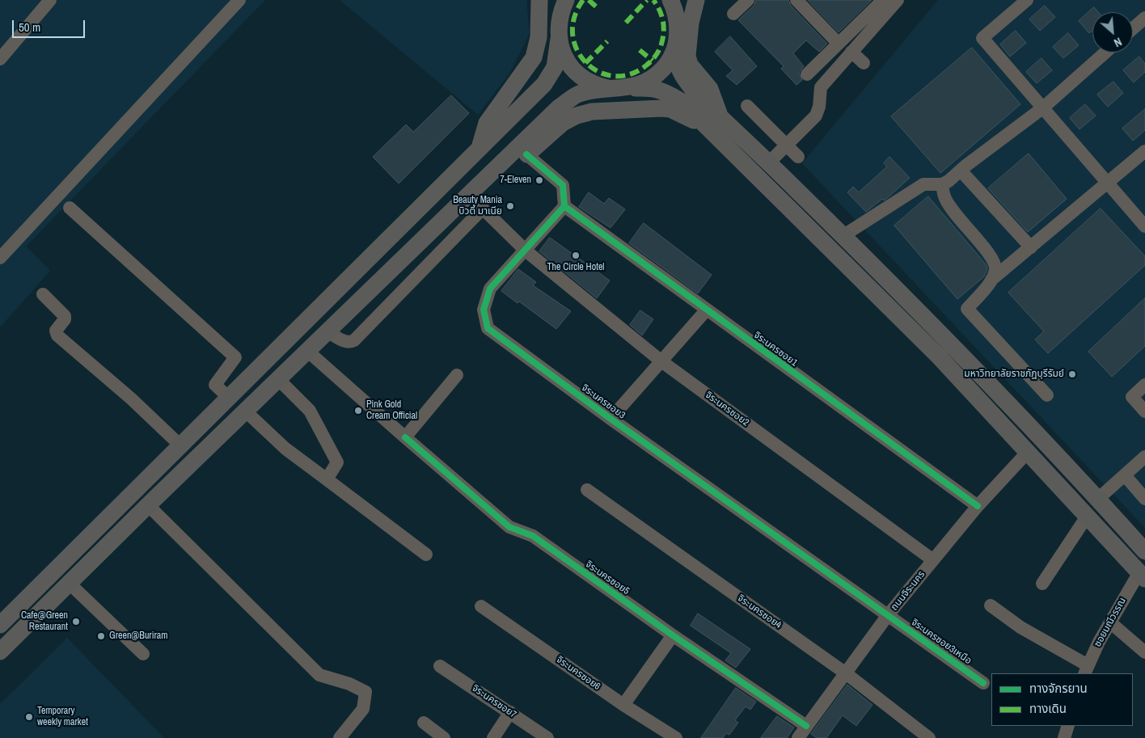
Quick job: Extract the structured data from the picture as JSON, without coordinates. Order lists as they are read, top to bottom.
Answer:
{
  "streets": {
    "street": [
      "จิระนครซอย1",
      "จิระนครซอย3",
      "จิระนครซอย2",
      "จิระนครซอย5",
      "ถนนจิระนคร",
      "จิระนครซอย4",
      "ซอยมณีวรรณ",
      "จิระนครซอย3เหนือ",
      "จิระนครซอย6",
      "จิระนครซอย7"
    ]
  },
  "crossings": [
    ["จิระนครซอย1", "จิระนครซอย3"],
    ["จิระนครซอย1", "ถนนจิระนคร"],
    ["จิระนครซอย3", "จิระนครซอย2"],
    ["จิระนครซอย3", "ถนนจิระนคร"],
    ["จิระนครซอย3", "จิระนครซอย3เหนือ"],
    ["จิระนครซอย2", "ถนนจิระนคร"],
    ["จิระนครซอย5", "ถนนจิระนคร"],
    ["ถนนจิระนคร", "จิระนครซอย4"],
    ["ถนนจิระนคร", "จิระนครซอย3เหนือ"]
  ],
  "places": [
    "7-Eleven",
    "Beauty Mania บิวตี้ มาเนีย",
    "The Circle Hotel",
    "มหาวิทยาลัยราชภัฏบุรีรัมย์",
    "Pink Gold Cream Official",
    "Cafe@Green Restaurant",
    "Green@Buriram",
    "Temporary weekly market"
  ],
  "legend": ["ทางจักรยาน", "ทางเดิน"],
  "scale_bar": "50 m",
  "north": "bottom right"
}
